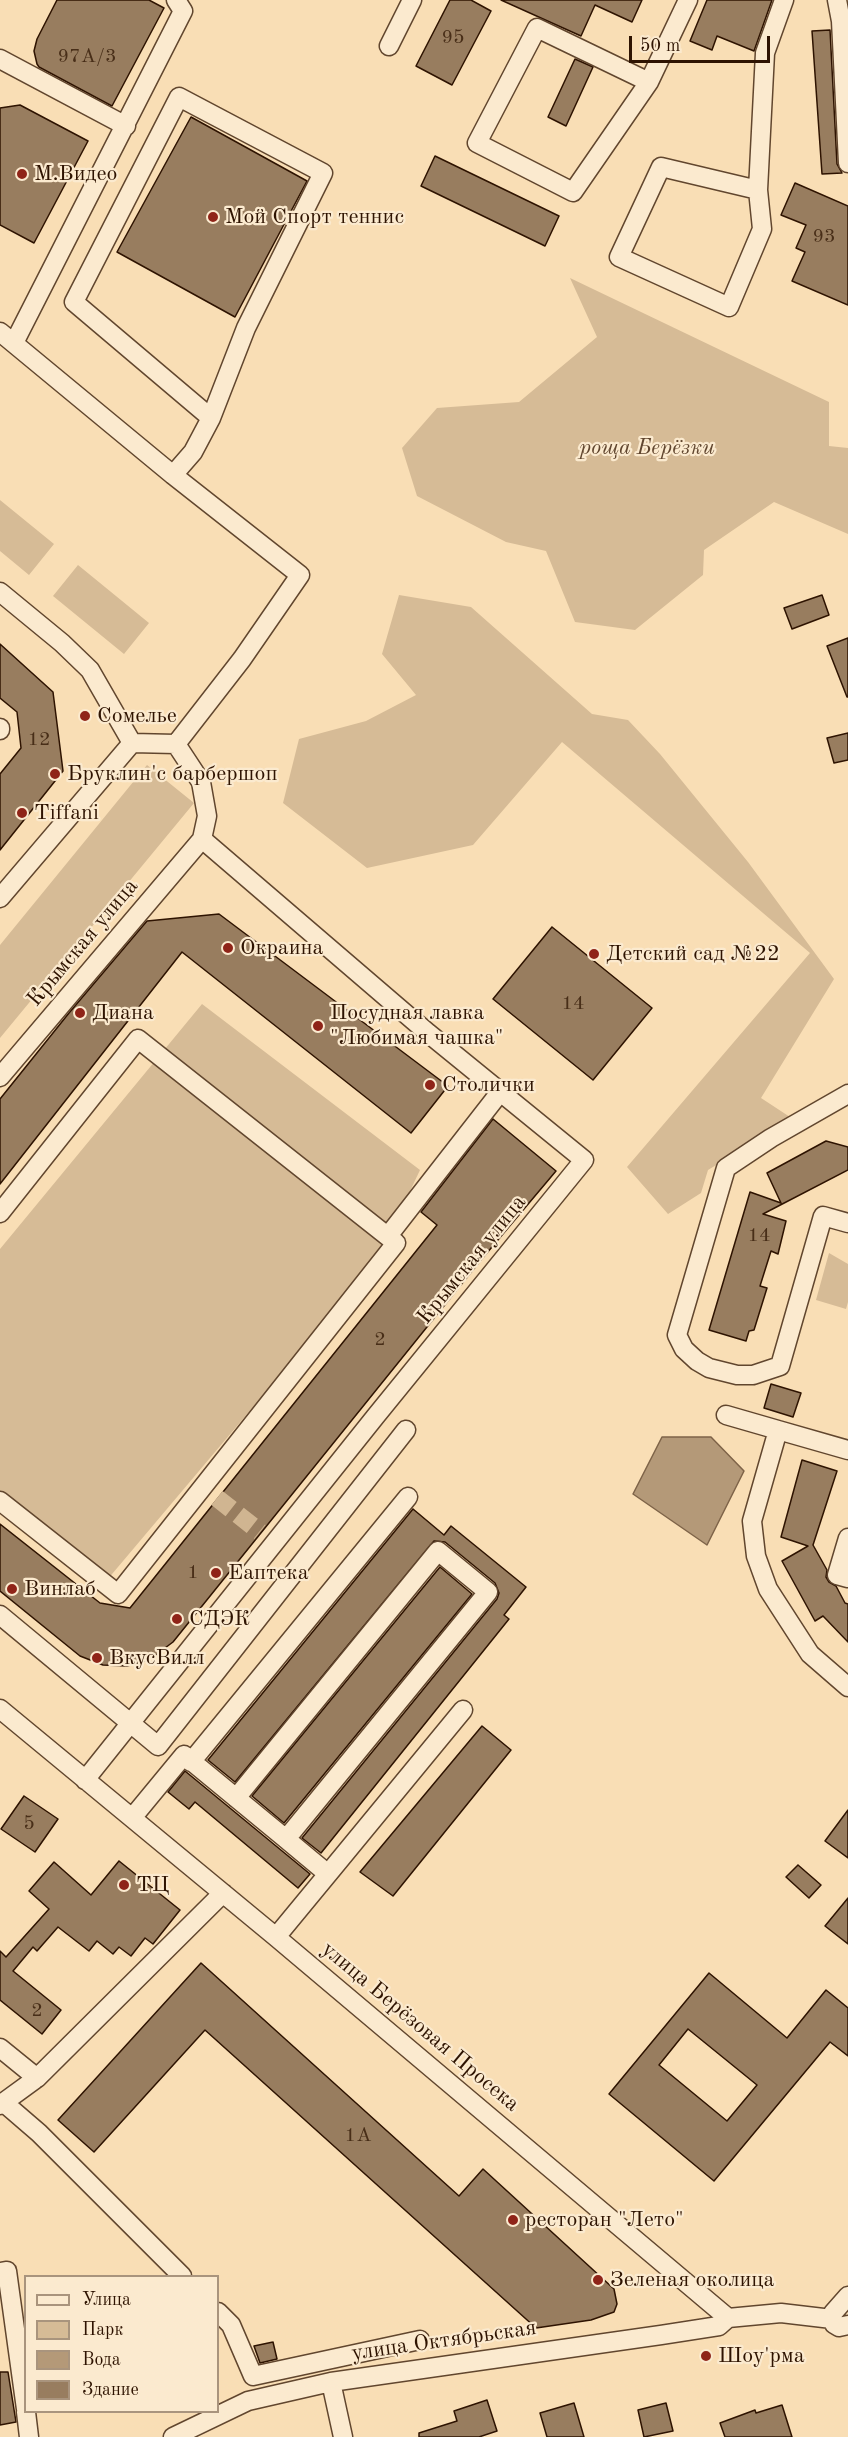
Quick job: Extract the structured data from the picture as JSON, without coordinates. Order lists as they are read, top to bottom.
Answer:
{
  "streets": {
    "street": ["Крымская улица", "улица Берёзовая Просека", "улица Октябрьская"]
  },
  "crossings": [
    ["Крымская улица", "улица Берёзовая Просека"],
    ["улица Берёзовая Просека", "улица Октябрьская"]
  ],
  "parks": ["роща Берёзки"],
  "places": [
    "М.Видео",
    "Мой Спорт теннис",
    "Сомелье",
    "Бруклин'с барбершоп",
    "Tiffani",
    "Окраина",
    "Детский сад №22",
    "Диана",
    "Посудная лавка \"Любимая чашка\"",
    "Столички",
    "Еаптека",
    "Винлаб",
    "СДЭК",
    "ВкусВилл",
    "ТЦ",
    "ресторан \"Лето\"",
    "Зеленая околица",
    "Шоу'рма"
  ],
  "house_numbers": [
    "95",
    "97А/3",
    "93",
    "12",
    "14",
    "14",
    "2",
    "1",
    "5",
    "2",
    "1А"
  ],
  "legend": [
    "Улица",
    "Парк",
    "Вода",
    "Здание"
  ],
  "scale_bar": "50 m"
}
